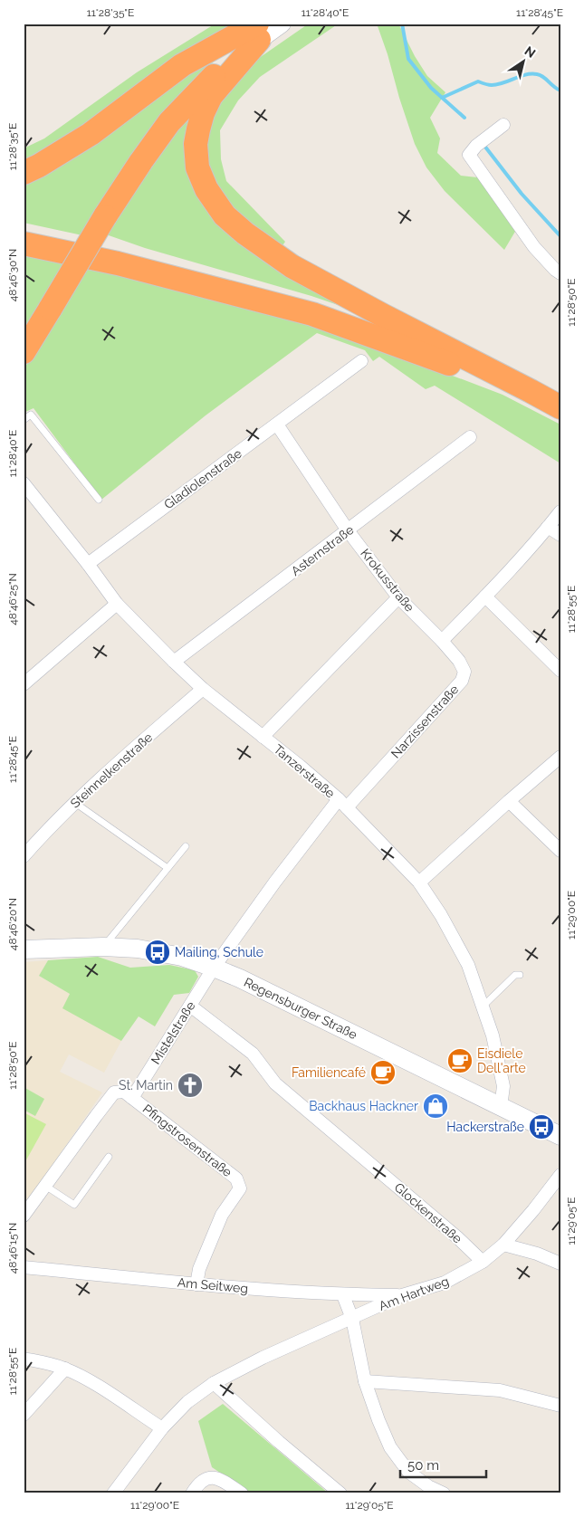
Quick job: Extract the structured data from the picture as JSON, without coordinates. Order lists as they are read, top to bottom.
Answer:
{
  "streets": {
    "street": [
      "Gladiolenstraße",
      "Asternstraße",
      "Krokusstraße",
      "Narzissenstraße",
      "Steinnelkenstraße",
      "Tanzerstraße",
      "Regensburger Straße",
      "Mistelstraße",
      "Pfingstrosenstraße",
      "Glockenstraße",
      "Am Seitweg",
      "Am Hartweg"
    ]
  },
  "crossings": [
    ["Gladiolenstraße", "Krokusstraße"],
    ["Gladiolenstraße", "Tanzerstraße"],
    ["Asternstraße", "Krokusstraße"],
    ["Asternstraße", "Tanzerstraße"],
    ["Krokusstraße", "Narzissenstraße"],
    ["Narzissenstraße", "Tanzerstraße"],
    ["Narzissenstraße", "Regensburger Straße"],
    ["Narzissenstraße", "Mistelstraße"],
    ["Steinnelkenstraße", "Tanzerstraße"],
    ["Tanzerstraße", "Regensburger Straße"],
    ["Regensburger Straße", "Mistelstraße"],
    ["Mistelstraße", "Pfingstrosenstraße"],
    ["Mistelstraße", "Glockenstraße"],
    ["Pfingstrosenstraße", "Am Seitweg"],
    ["Glockenstraße", "Am Hartweg"],
    ["Am Seitweg", "Am Hartweg"]
  ],
  "places": {
    "bus stop": ["Mailing, Schule", "Hackerstraße"],
    "cafe": ["Eisdiele Dell'arte", "Familiencafé"],
    "church": ["St. Martin"],
    "shop": ["Backhaus Hackner"]
  },
  "scale_bar": "50 m",
  "north": "top right",
  "coordinates": [
    "11°28'35\"E",
    "11°28'40\"E",
    "11°28'45\"E",
    "48°46'30\"N",
    "11°28'50\"E",
    "48°46'25\"N",
    "11°28'55\"E",
    "11°29'00\"E",
    "48°46'20\"N",
    "11°29'05\"E",
    "48°46'15\"N"
  ]
}
